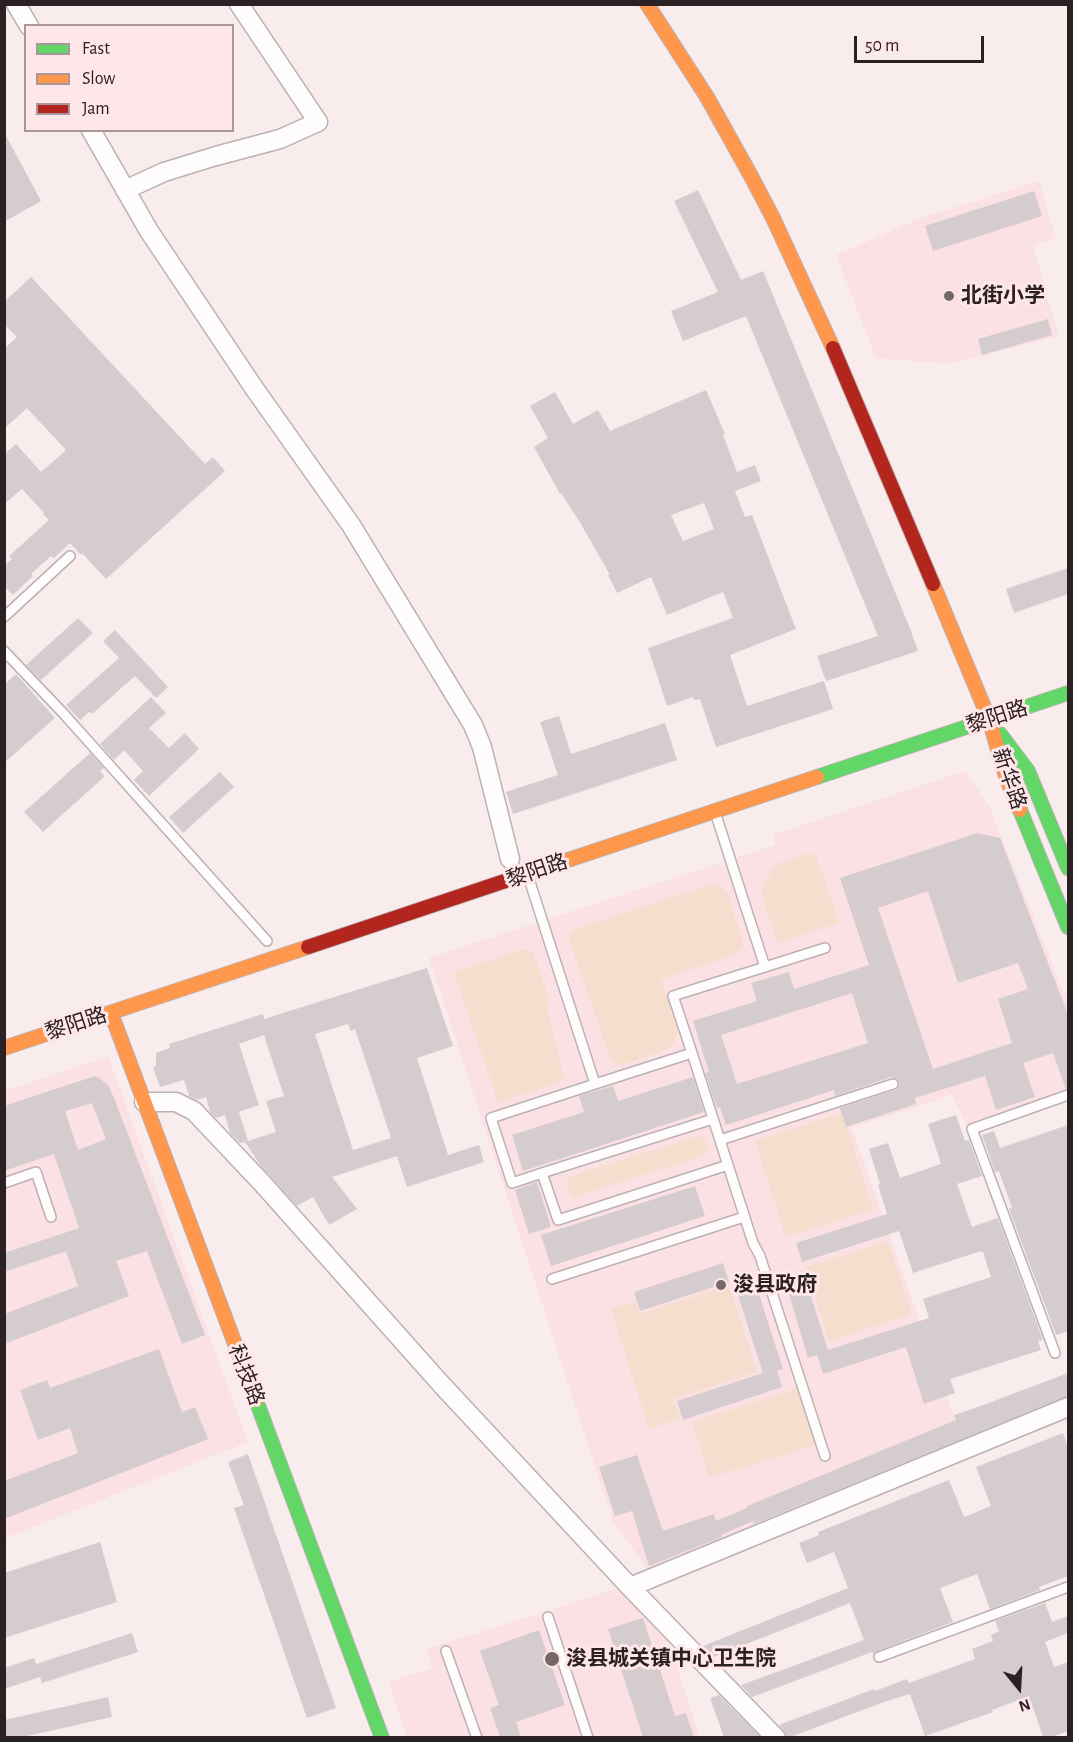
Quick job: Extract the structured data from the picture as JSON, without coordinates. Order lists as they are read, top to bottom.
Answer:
{
  "streets": {
    "street": ["黎阳路", "新华路", "科技路"]
  },
  "crossings": [
    ["黎阳路", "新华路"],
    ["黎阳路", "科技路"]
  ],
  "places": ["北街小学", "浚县政府", "浚县城关镇中心卫生院"],
  "legend": ["Fast", "Slow", "Jam"],
  "scale_bar": "50 m",
  "north": "bottom"
}
